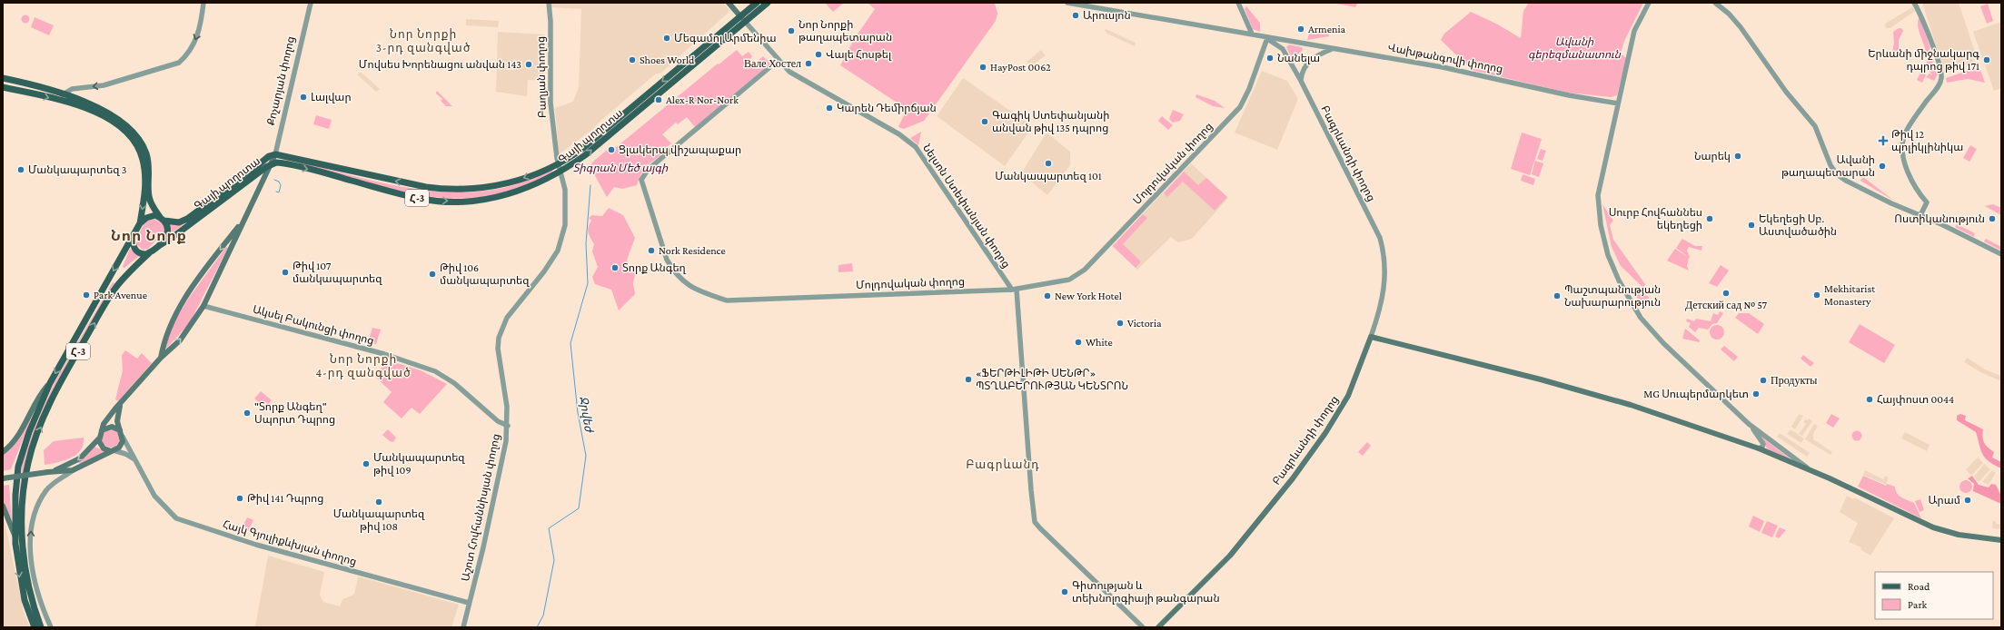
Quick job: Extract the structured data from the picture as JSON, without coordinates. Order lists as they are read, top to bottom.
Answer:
{
  "streets": {
    "main road": [
      "Քոչարյան փողոց",
      "Գայի պողոտա",
      "Բագրևանդի փողոց",
      "Հ-3"
    ],
    "street": [
      "Վախթանգովի փողոց",
      "Բաղյան փողոց",
      "Մոլդովական փողոց",
      "Նելսոն Ստեփանյան փողոց",
      "Ակսել Բակունցի փողոց",
      "Աշոտ Հովհաննիսյան փողոց",
      "Հայկ Գյուլիքևխյան փողոց"
    ]
  },
  "crossings": [
    ["Վախթանգովի փողոց", "Բագրևանդի փողոց"],
    ["Վախթանգովի փողոց", "Մոլդովական փողոց"],
    ["Բաղյան փողոց", "Գայի պողոտա"],
    ["Բաղյան փողոց", "Աշոտ Հովհաննիսյան փողոց"],
    ["Քոչարյան փողոց", "Գայի պողոտա"],
    ["Գայի պողոտա", "Հ-3"],
    ["Գայի պողոտա", "Նելսոն Ստեփանյան փողոց"],
    ["Գայի պողոտա", "Աշոտ Հովհաննիսյան փողոց"],
    ["Բագրևանդի փողոց", "Մոլդովական փողոց"],
    ["Մոլդովական փողոց", "Նելսոն Ստեփանյան փողոց"],
    ["Ակսել Բակունցի փողոց", "Աշոտ Հովհաննիսյան փողոց"],
    ["Աշոտ Հովհաննիսյան փողոց", "Հայկ Գյուլիքևխյան փողոց"]
  ],
  "districts": [
    "Նոր Նորքի 3-րդ զանգված",
    "Նոր Նորք",
    "Նոր Նորքի 4-րդ զանգված",
    "Բագրևանդ"
  ],
  "water": ["Ջրվեժ"],
  "parks": ["Ավանի գերեզմանատուն", "Տիգրան Մեծ այգի"],
  "places": {
    "other": [
      "Արուսյոն",
      "Armenia",
      "Նոր Նորքի թաղապետարան",
      "Մեգամոլ Արմենիա",
      "Վալե Հոսթել",
      "Նանելա",
      "Shoes World",
      "Երևանի միջնակարգ դպրոց թիվ 171",
      "Вале Хостел",
      "Մովսես Խորենացու անվան 143",
      "HayPost 0062",
      "Լալվար",
      "Alex-R Nor-Nork",
      "Կարեն Դեմիրճյան",
      "Գագիկ Ստեփանյանի անվան թիվ 135 դպրոց",
      "Ցլակերպ վիշապաքար",
      "Նարեկ",
      "Մանկապարտեզ 101",
      "Ավանի թաղապետարան",
      "Մանկապարտեզ 3",
      "Սուրբ Հովհաննես եկեղեցի",
      "Ոստիկանություն",
      "Եկեղեցի Սբ. Աստվածածին",
      "Nork Residence",
      "Տորք Անգեղ",
      "Թիվ 107 մանկապարտեզ",
      "Թիվ 106 մանկապարտեզ",
      "Детский сад № 57",
      "Park Avenue",
      "Mekhitarist Monastery",
      "New York Hotel",
      "Պաշտպանության Նախարարություն",
      "Victoria",
      "White",
      "«ՖԵՐԹԻԼԻԹԻ ՍԵՆԹՐ» ՊՏՂԱԲԵՐՈՒԹՅԱՆ ԿԵՆՏՐՈՆ",
      "Продукты",
      "MG Սուպերմարկետ",
      "Հայփոստ 0044",
      "\"Տորք Անգեղ\" Սպորտ Դպրոց",
      "Մանկապարտեզ թիվ 109",
      "Թիվ 141 Դպրոց",
      "Արամ",
      "Մանկապարտեզ թիվ 108",
      "Գիտության և տեխնոլոգիայի թանգարան"
    ],
    "health": ["Թիվ 12 պոլիկլինիկա"]
  },
  "legend": ["Road", "Park"]
}
